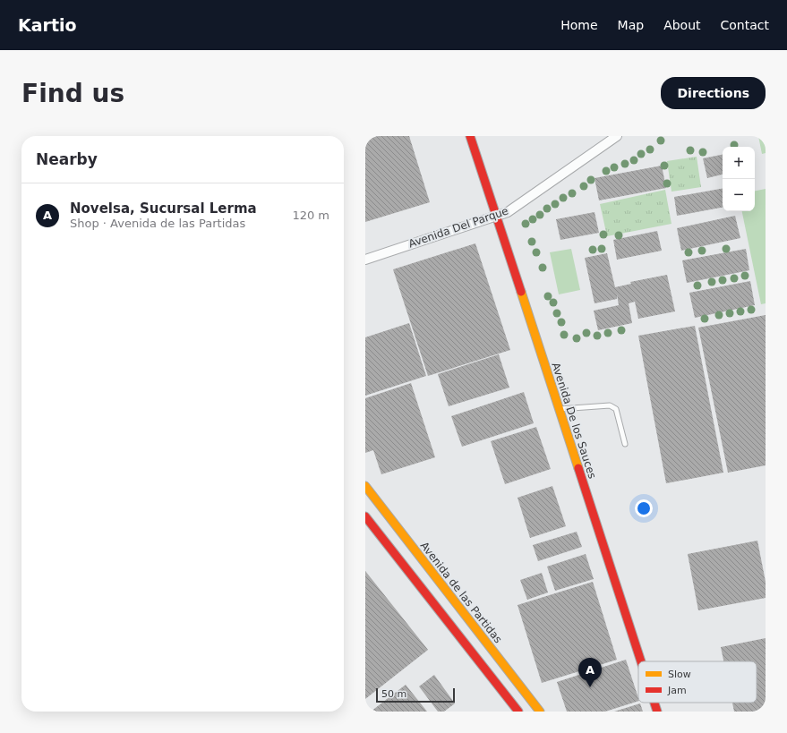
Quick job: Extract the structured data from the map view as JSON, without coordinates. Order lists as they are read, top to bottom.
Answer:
{
  "streets": {
    "street": ["Avenida Del Parque", "Avenida De los Sauces", "Avenida de las Partidas"]
  },
  "crossings": [
    ["Avenida Del Parque", "Avenida De los Sauces"]
  ],
  "legend": ["Slow", "Jam"],
  "scale_bar": "50 m",
  "page": {
    "header": "Kartio",
    "nav": [
      "Home",
      "Map",
      "About",
      "Contact"
    ],
    "buttons": "Directions",
    "title": "Find us",
    "heading": "Nearby",
    "map_buttons": ["+", "−"],
    "list": [
      {
        "mark": "A",
        "name": "Novelsa, Sucursal Lerma",
        "note": "Shop · Avenida de las Partidas",
        "value": "120 m"
      }
    ],
    "pins": "A",
    "scale": "50 m"
  }
}
